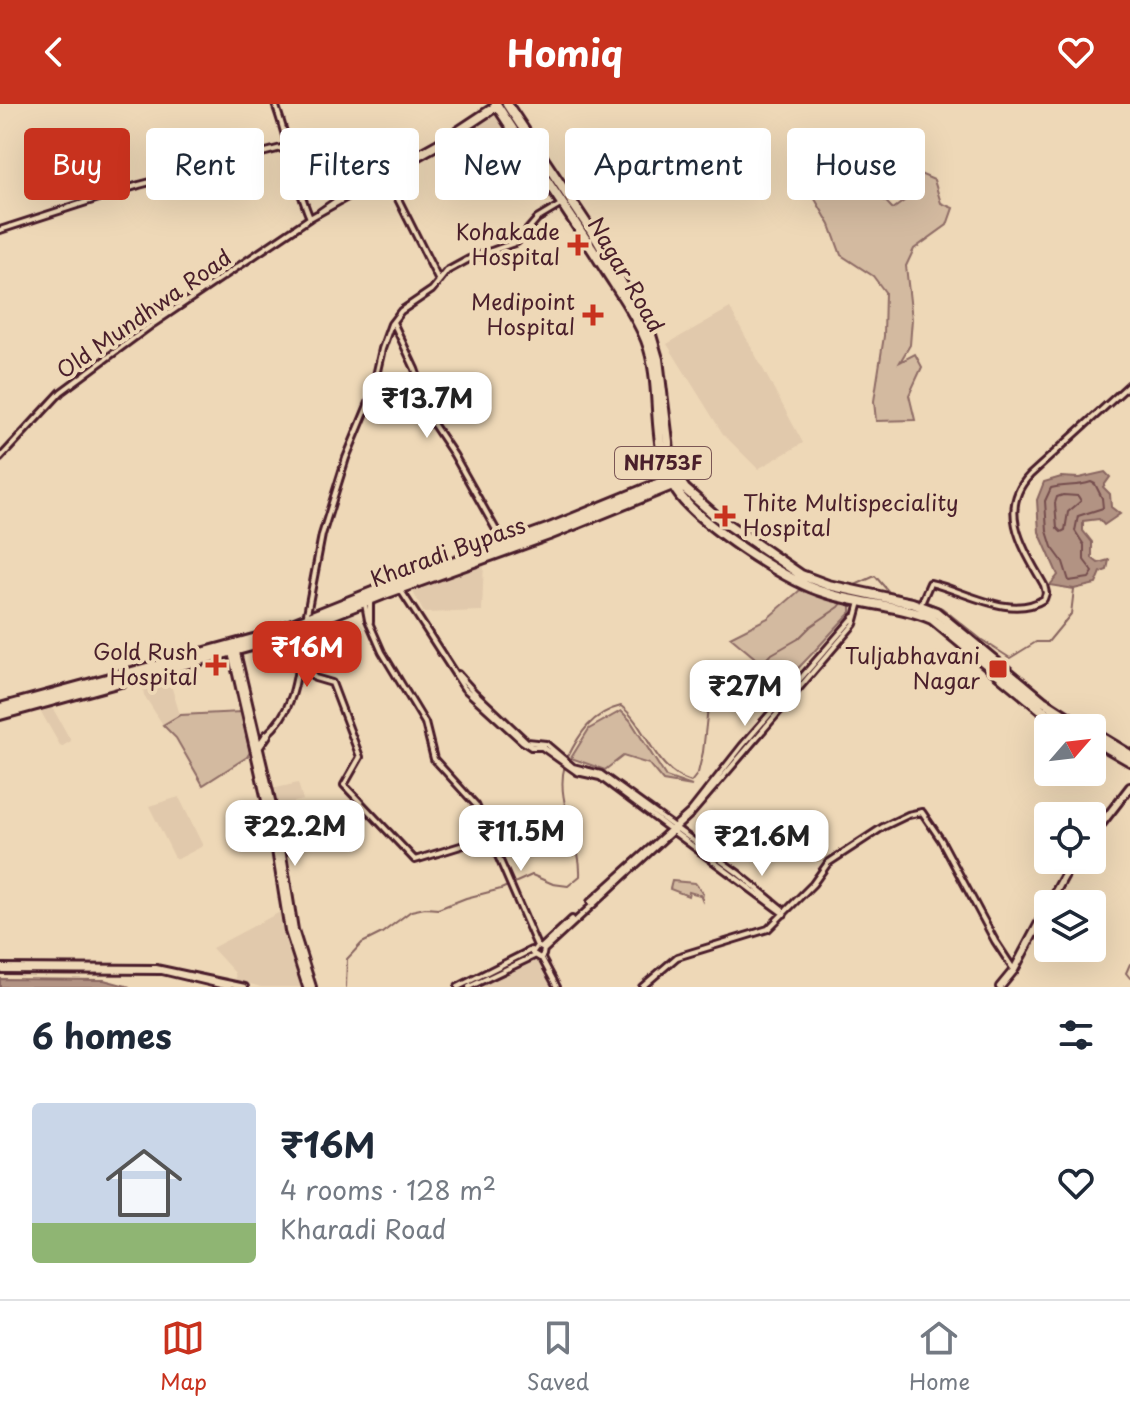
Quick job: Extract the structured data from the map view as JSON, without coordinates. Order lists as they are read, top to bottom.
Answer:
{
  "streets": {
    "highway": ["Nagar Road", "NH753F", "Kharadi Bypass"],
    "street": ["Old Mundhwa Road"]
  },
  "crossings": [
    ["Nagar Road", "Old Mundhwa Road"],
    ["Nagar Road", "NH753F"],
    ["Nagar Road", "Kharadi Bypass"],
    ["NH753F", "Kharadi Bypass"]
  ],
  "places": {
    "health": [
      "Kohakade Hospital",
      "Medipoint Hospital",
      "Thite Multispeciality Hospital",
      "Gold Rush Hospital"
    ],
    "transit": ["Tuljabhavani Nagar"]
  },
  "north": "top right",
  "page": {
    "header": "Homiq",
    "chip": [
      "Buy",
      "Rent",
      "Filters",
      "New",
      "Apartment",
      "House"
    ],
    "price": [
      "₹13.7M",
      "₹16M",
      "₹27M",
      "₹22.2M",
      "₹11.5M",
      "₹21.6M"
    ],
    "heading": "6 homes",
    "list": [
      {
        "name": "₹16M",
        "note": "4 rooms · 128 m² · Kharadi Road"
      }
    ],
    "tabs": ["Map", "Saved", "Home"]
  }
}
